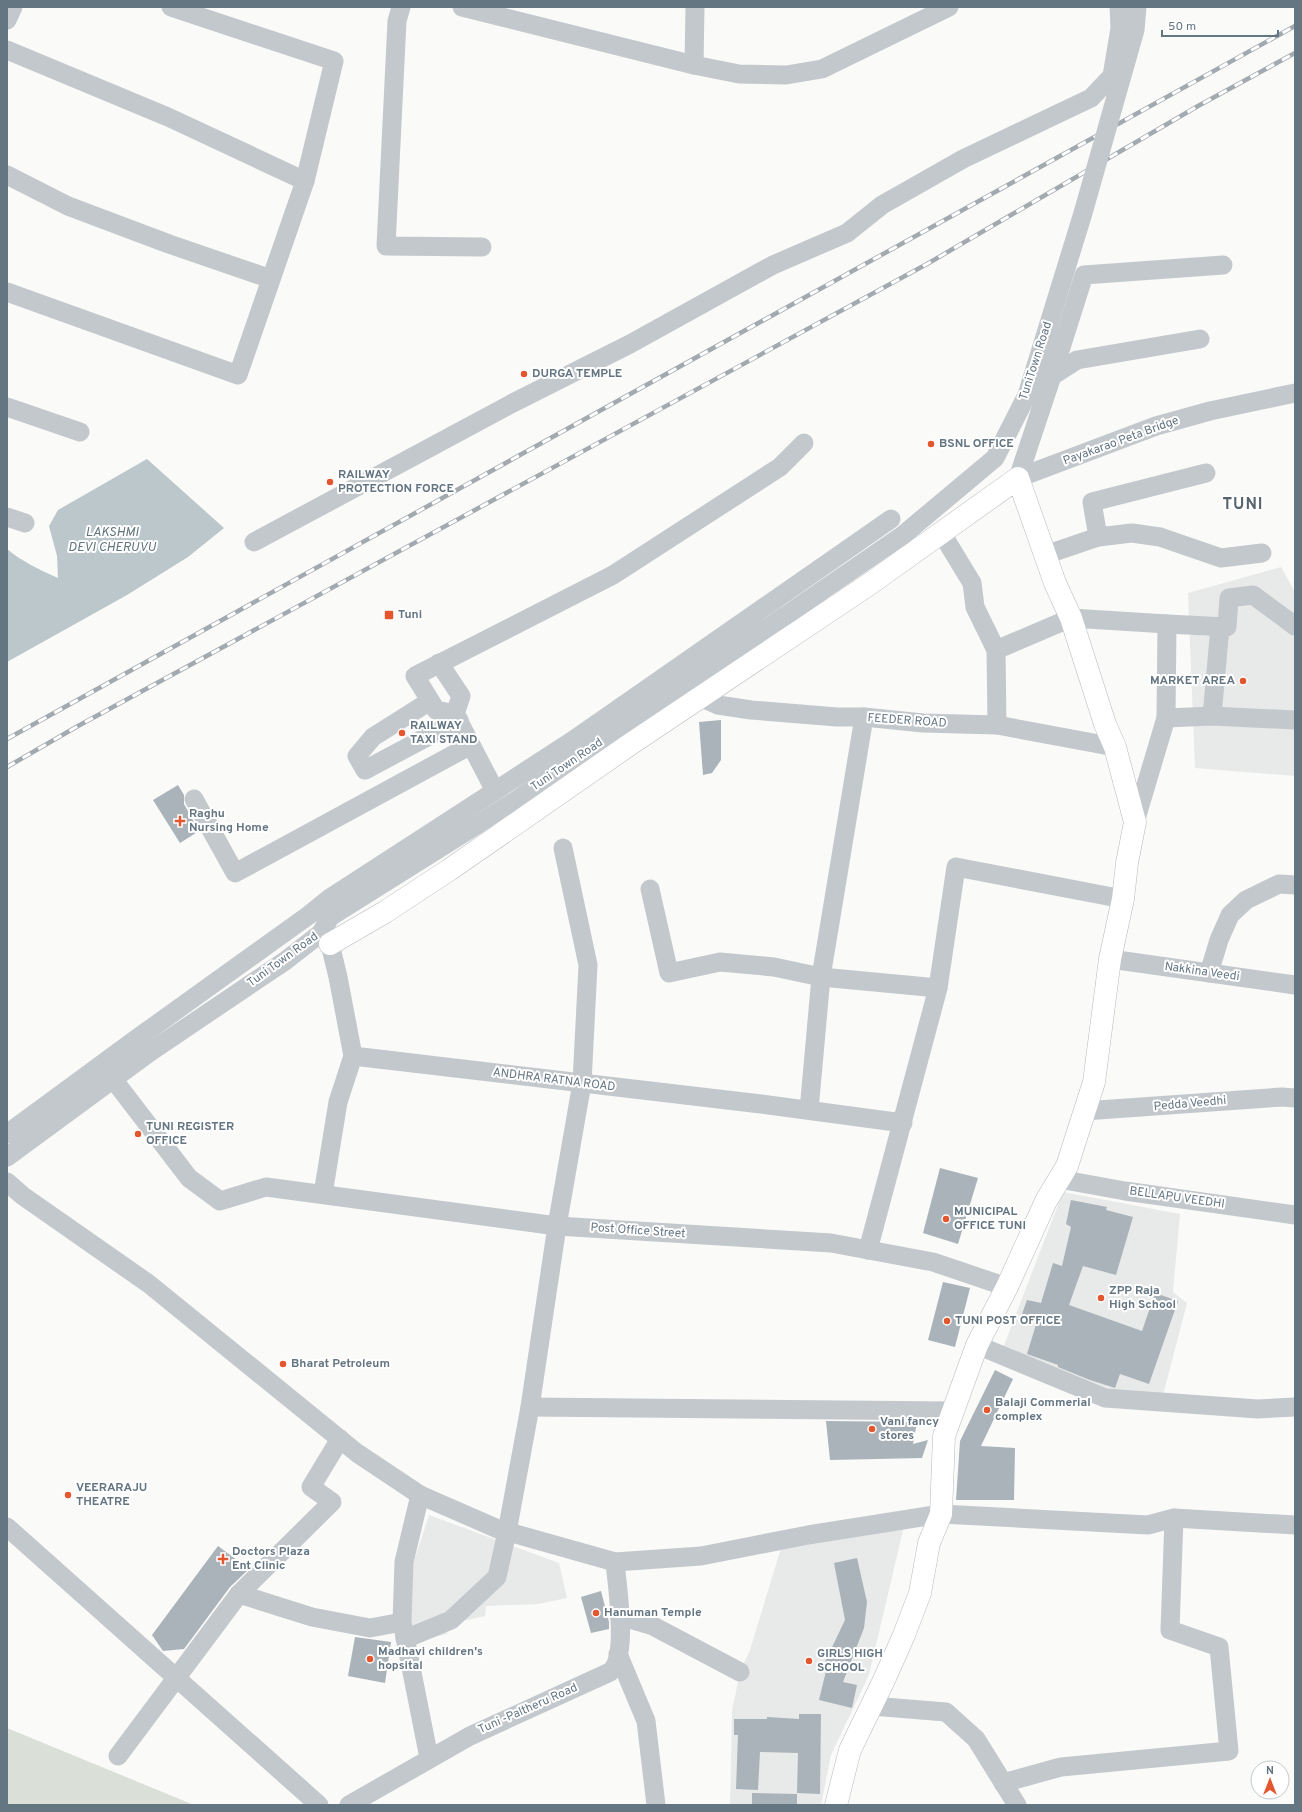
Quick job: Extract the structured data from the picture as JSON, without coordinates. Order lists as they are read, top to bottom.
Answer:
{
  "streets": {
    "street": [
      "TuniTown Road",
      "Payakarao Peta Bridge",
      "FEEDER ROAD",
      "Tuni Town Road",
      "Nakkina Veedi",
      "ANDHRA RATNA ROAD",
      "Pedda Veedhi",
      "BELLAPU VEEDHI",
      "Post Office Street",
      "Tuni -Paltheru Road"
    ]
  },
  "crossings": [
    ["TuniTown Road", "Tuni Town Road"],
    ["Tuni Town Road", "Post Office Street"]
  ],
  "districts": ["TUNI"],
  "water": ["LAKSHMI DEVI CHERUVU"],
  "places": {
    "other": [
      "DURGA TEMPLE",
      "BSNL OFFICE",
      "RAILWAY PROTECTION FORCE",
      "MARKET AREA",
      "RAILWAY TAXI STAND",
      "TUNI REGISTER OFFICE",
      "MUNICIPAL OFFICE TUNI",
      "ZPP Raja High School",
      "TUNI POST OFFICE",
      "Bharat Petroleum",
      "Balaji Commerial complex",
      "Vani fancy stores",
      "VEERARAJU THEATRE",
      "Hanuman Temple",
      "Madhavi children's hopsital",
      "GIRLS HIGH SCHOOL"
    ],
    "transit": ["Tuni"],
    "health": ["Raghu Nursing Home", "Doctors Plaza Ent Clinic"]
  },
  "scale_bar": "50 m",
  "north": "top"
}
